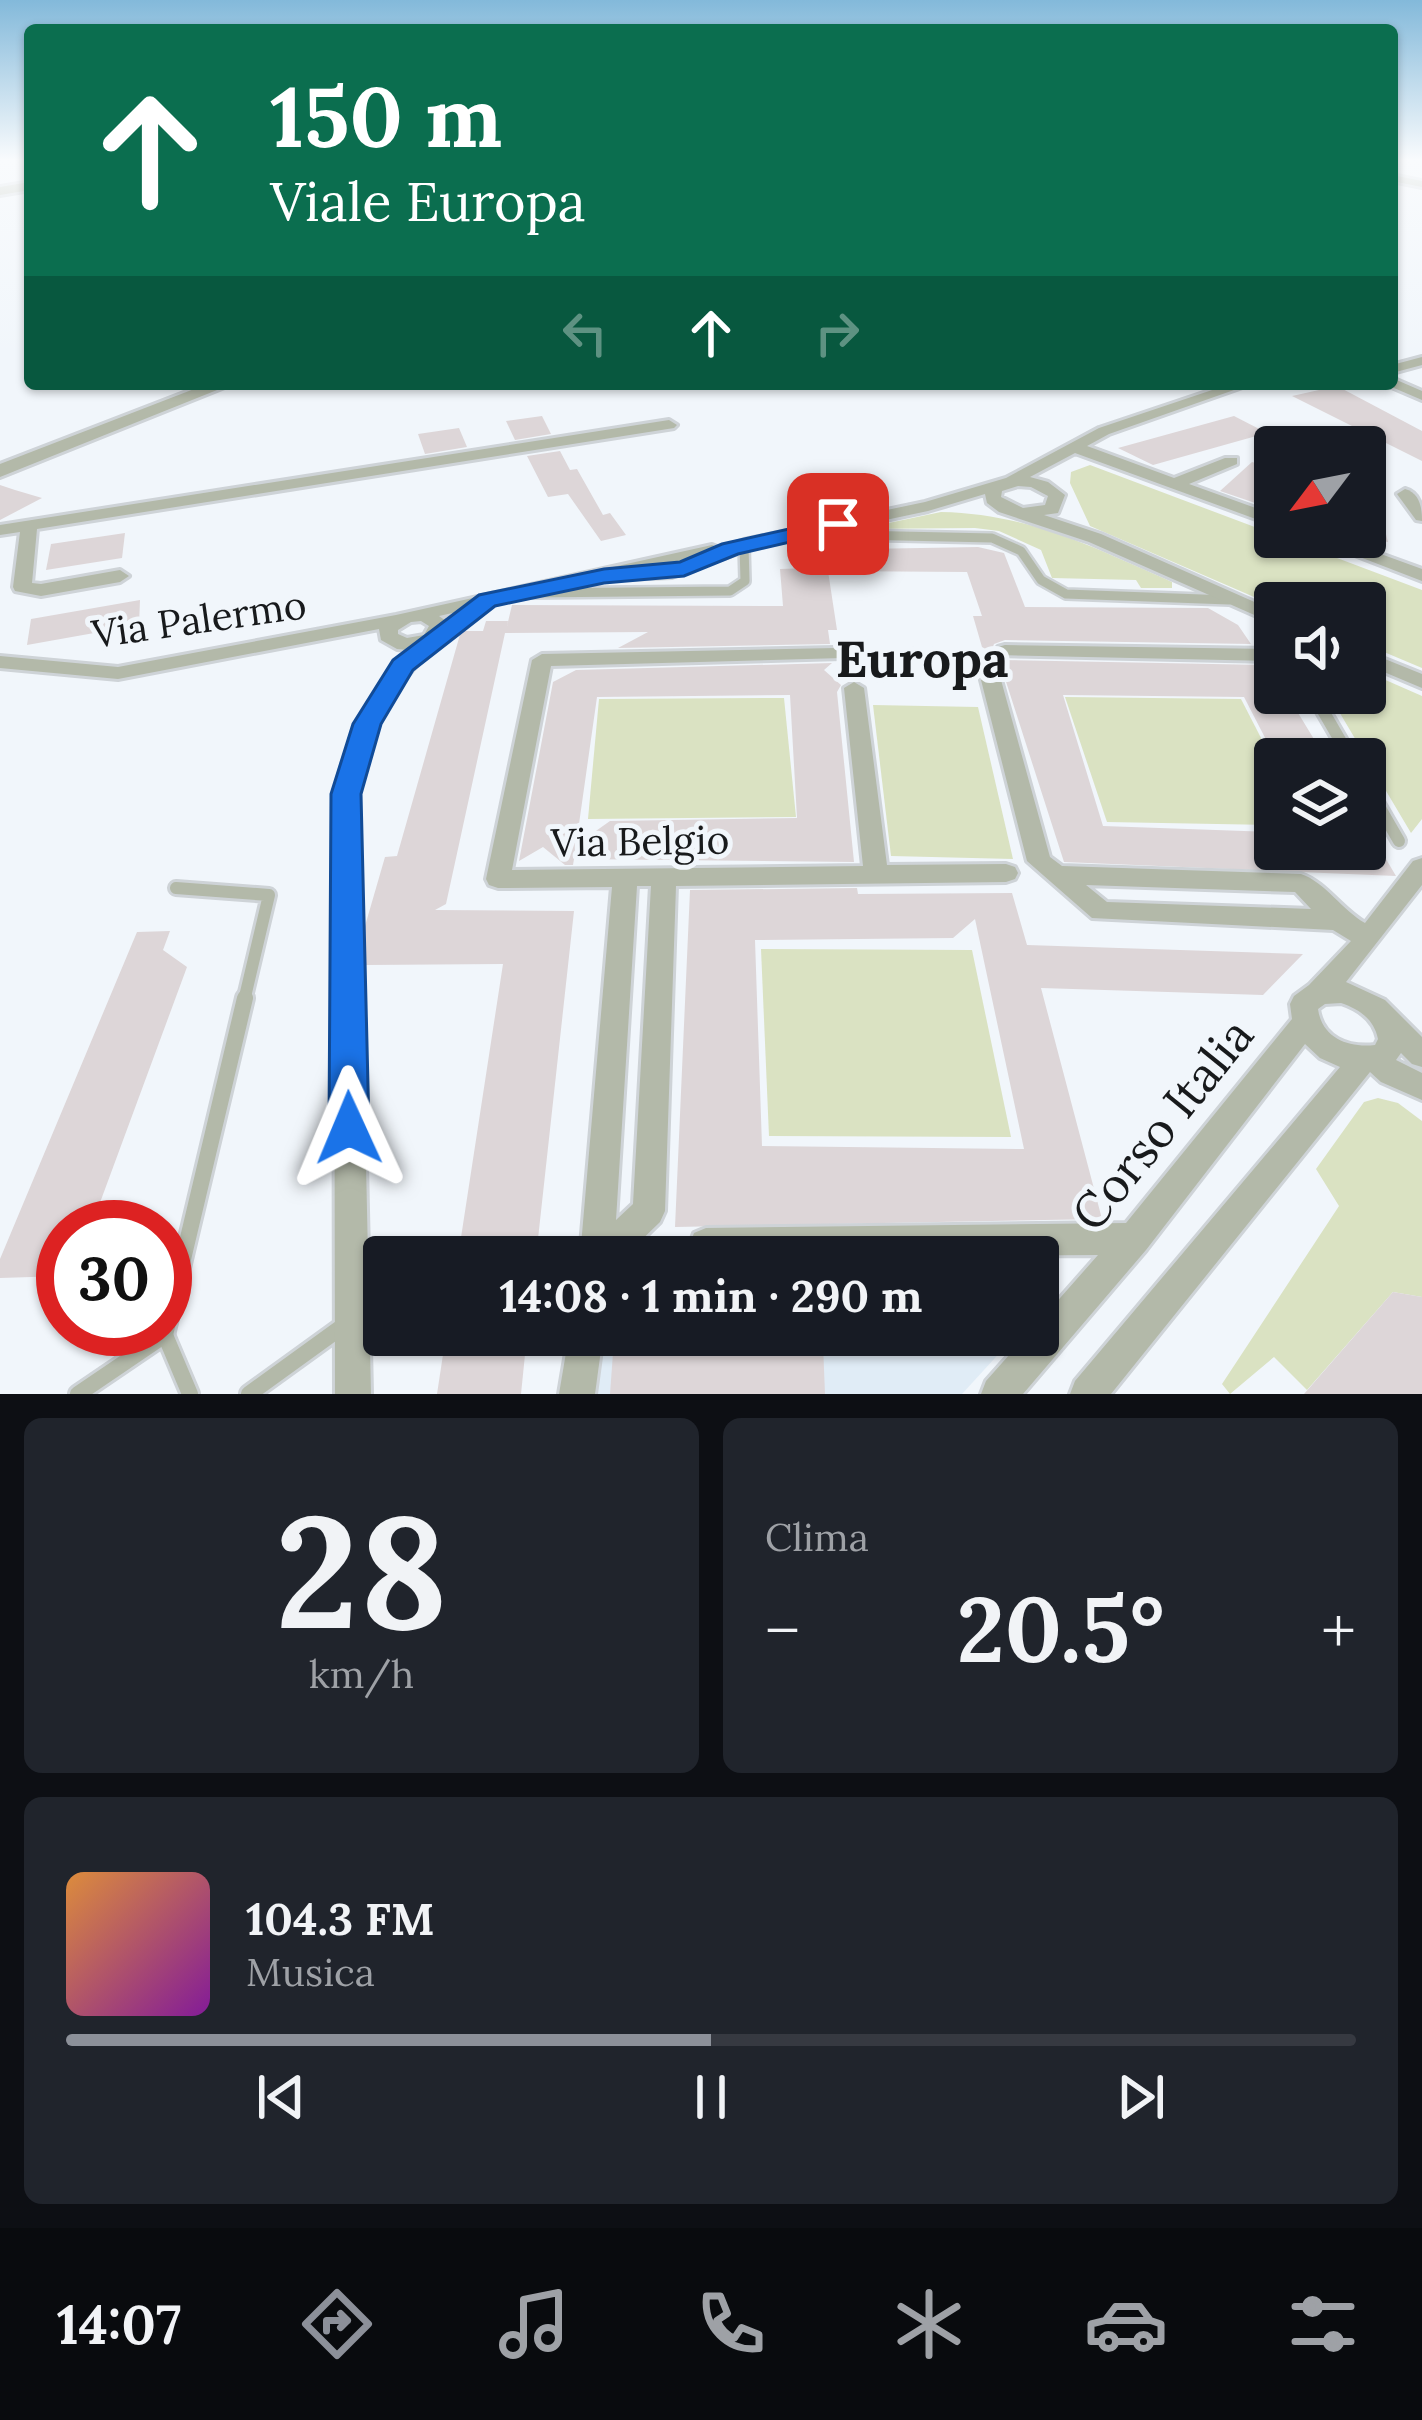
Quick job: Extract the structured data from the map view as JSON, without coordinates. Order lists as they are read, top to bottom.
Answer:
{
  "streets": {
    "street": ["Via Palermo", "Via Belgio", "Corso Italia"]
  },
  "districts": ["Europa"],
  "north": "bottom left",
  "page": {
    "turn": ["150 m", "Viale Europa"],
    "limit": "30",
    "trip": "14:08 · 1 min · 290 m",
    "tile": [
      ["28", "km/h"],
      "Clima"
    ],
    "heat": ["−", "20.5°", "+"],
    "song": ["104.3 FM", "Musica"],
    "tabs": "14:07"
  }
}
